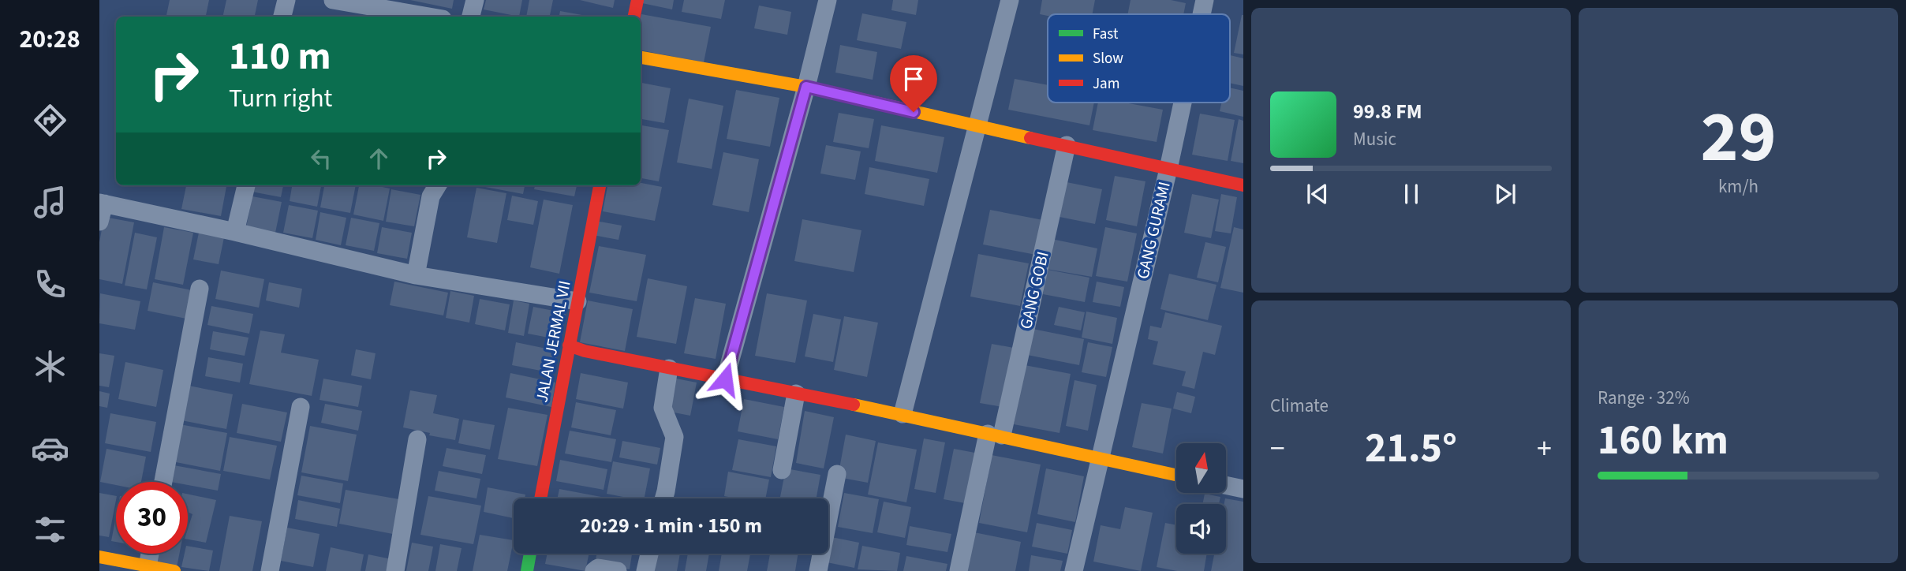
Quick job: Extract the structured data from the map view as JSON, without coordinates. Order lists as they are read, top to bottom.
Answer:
{
  "streets": {
    "street": ["GANG GURAMI", "GANG GOBI", "JALAN JERMAL VII"]
  },
  "legend": ["Fast", "Slow", "Jam"],
  "north": "top",
  "page": {
    "tabs": "20:28",
    "tile": [
      ["29", "km/h"],
      "Climate",
      ["Range · 32%", "160 km"]
    ],
    "turn": ["110 m", "Turn right"],
    "song": ["99.8 FM", "Music"],
    "heat": ["−", "21.5°", "+"],
    "limit": "30",
    "trip": "20:29 · 1 min · 150 m"
  }
}
